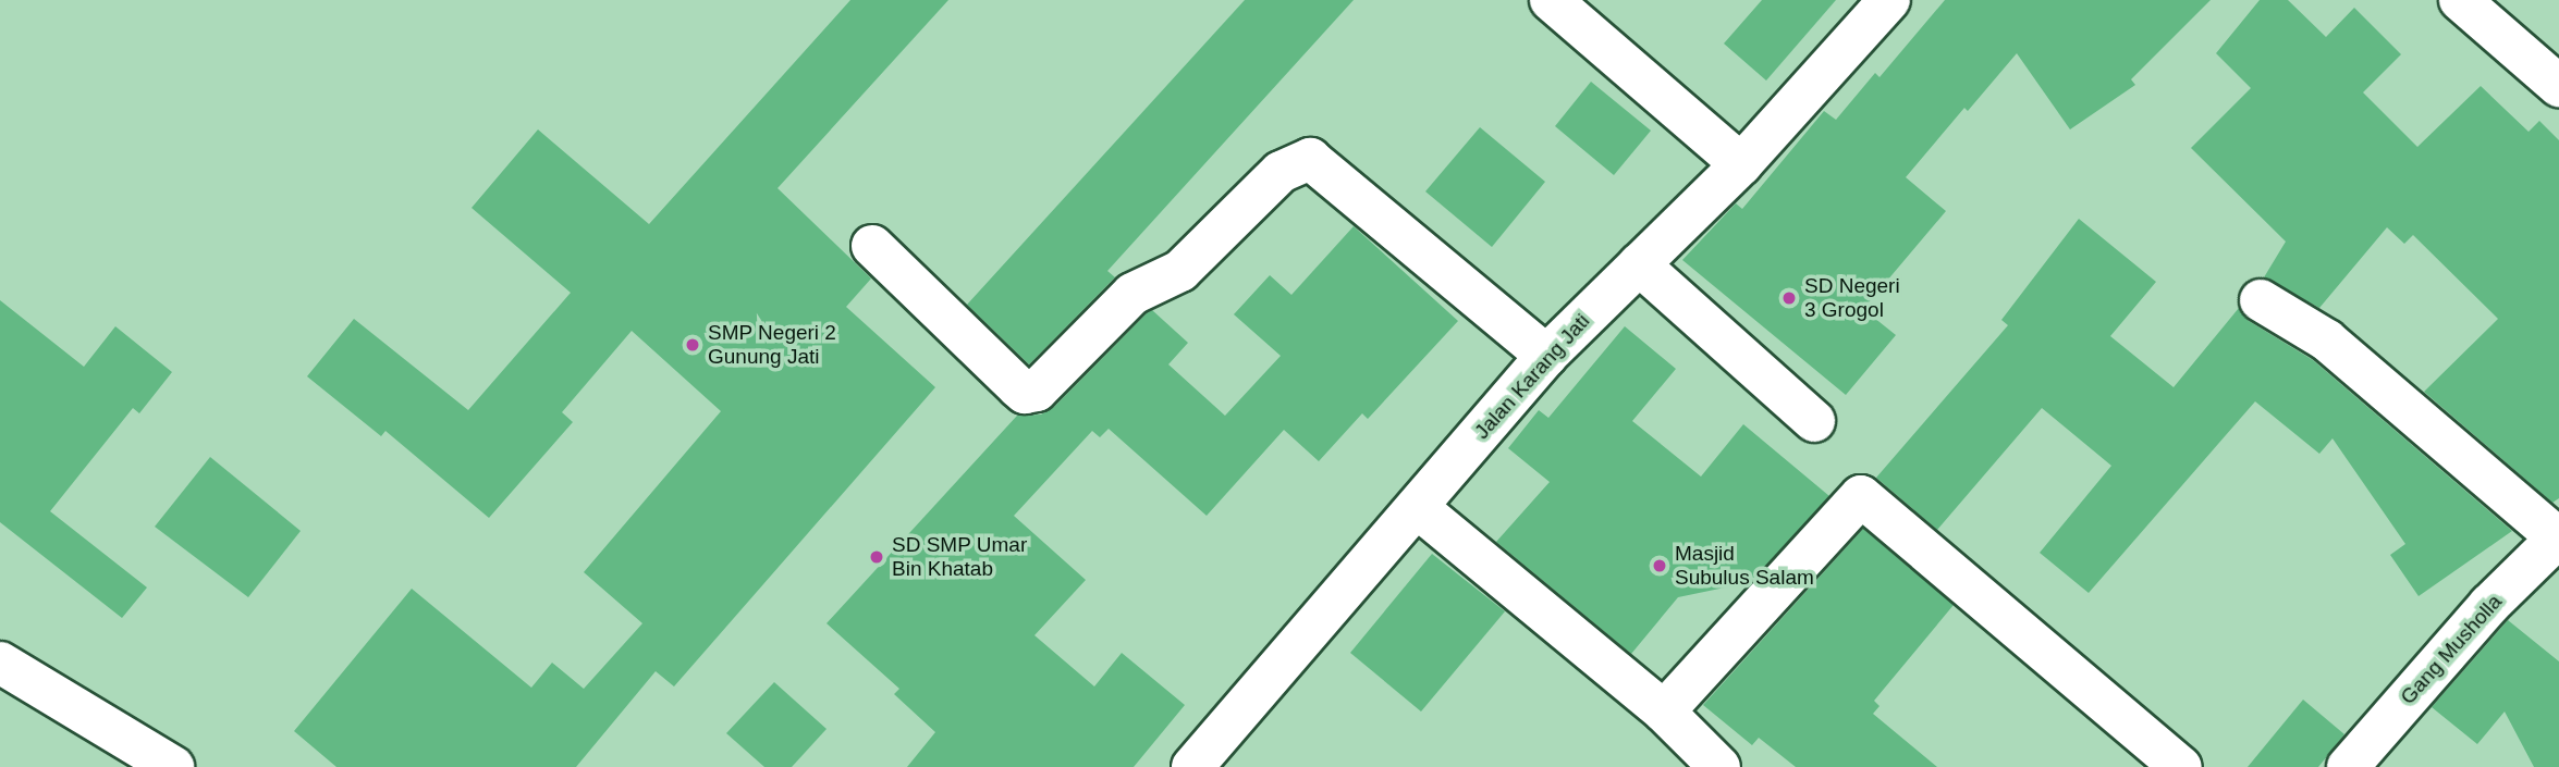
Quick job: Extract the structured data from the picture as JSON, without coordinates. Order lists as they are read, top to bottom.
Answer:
{
  "streets": {
    "main road": ["Jalan Karang Jati", "Gang Musholla"]
  },
  "places": [
    "SD Negeri 3 Grogol",
    "SMP Negeri 2 Gunung Jati",
    "SD SMP Umar Bin Khatab",
    "Masjid Subulus Salam"
  ]
}
